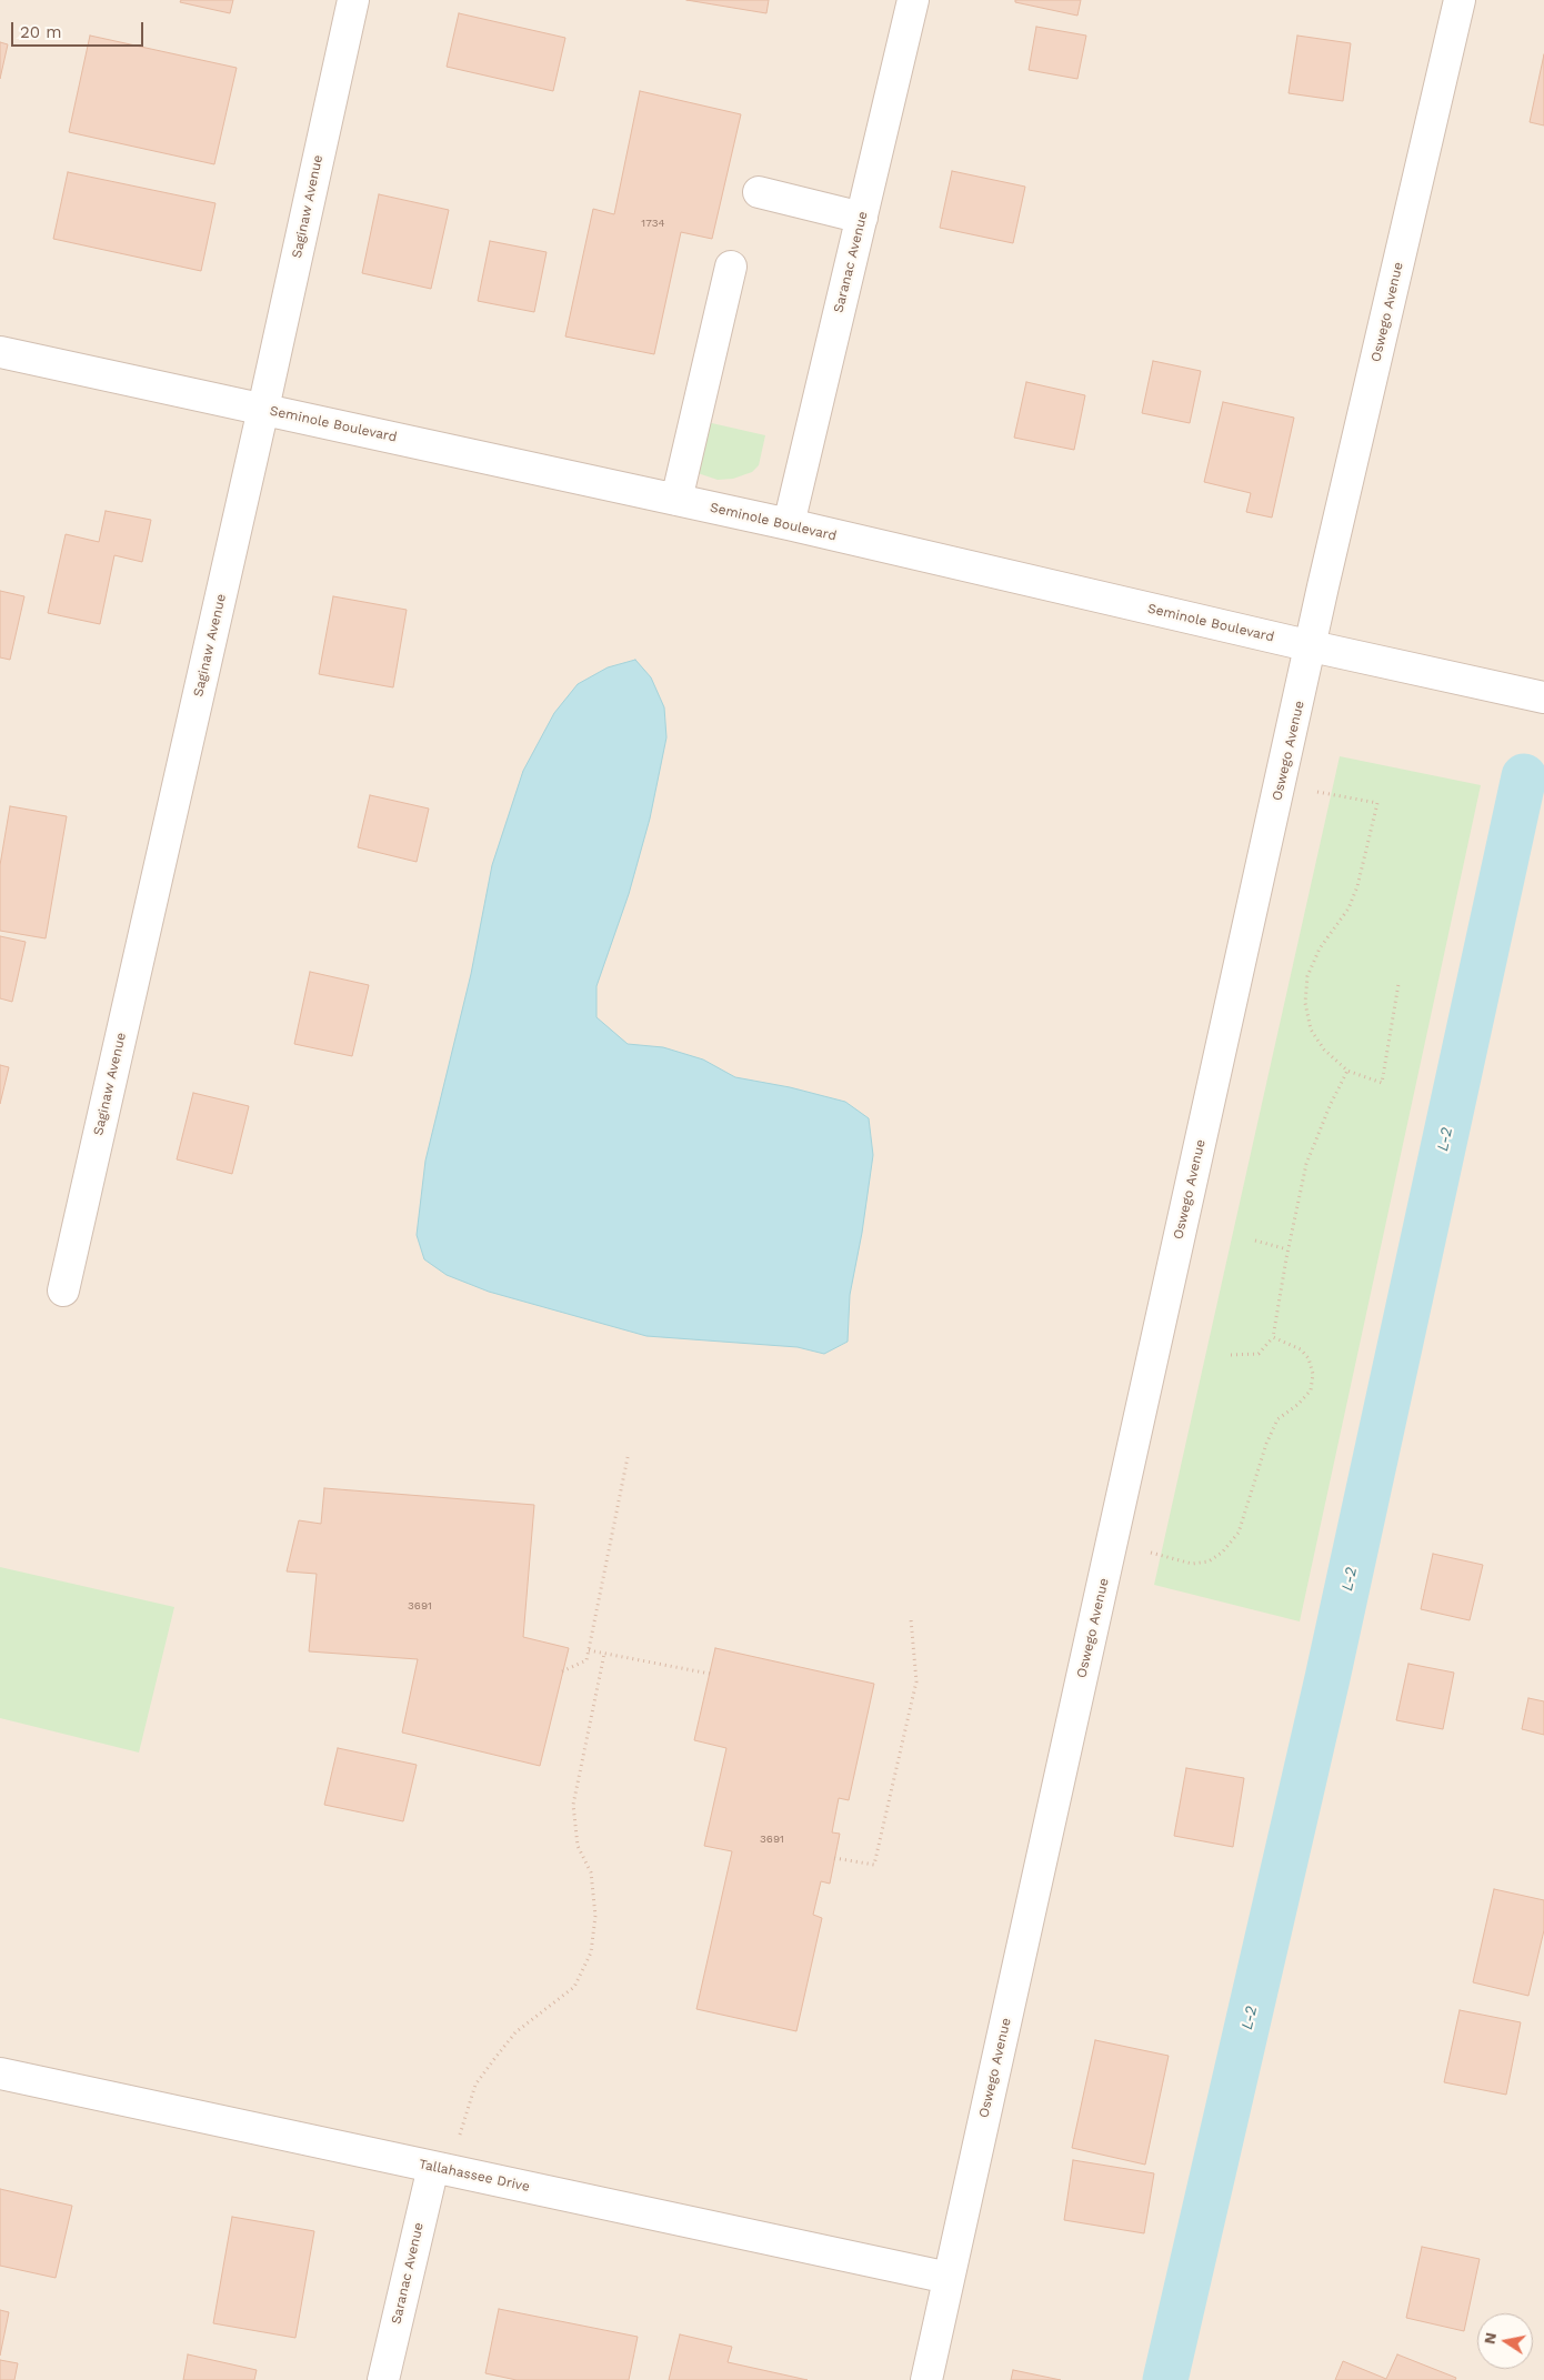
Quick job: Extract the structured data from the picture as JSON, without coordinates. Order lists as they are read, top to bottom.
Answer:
{
  "streets": {
    "street": [
      "Saginaw Avenue",
      "Saranac Avenue",
      "Oswego Avenue",
      "Seminole Boulevard",
      "Tallahassee Drive"
    ]
  },
  "crossings": [
    ["Saginaw Avenue", "Seminole Boulevard"],
    ["Saranac Avenue", "Seminole Boulevard"],
    ["Saranac Avenue", "Tallahassee Drive"],
    ["Oswego Avenue", "Seminole Boulevard"],
    ["Oswego Avenue", "Tallahassee Drive"]
  ],
  "water": ["L-2"],
  "house_numbers": ["1734", "3691", "3691"],
  "scale_bar": "20 m",
  "north": "left"
}
